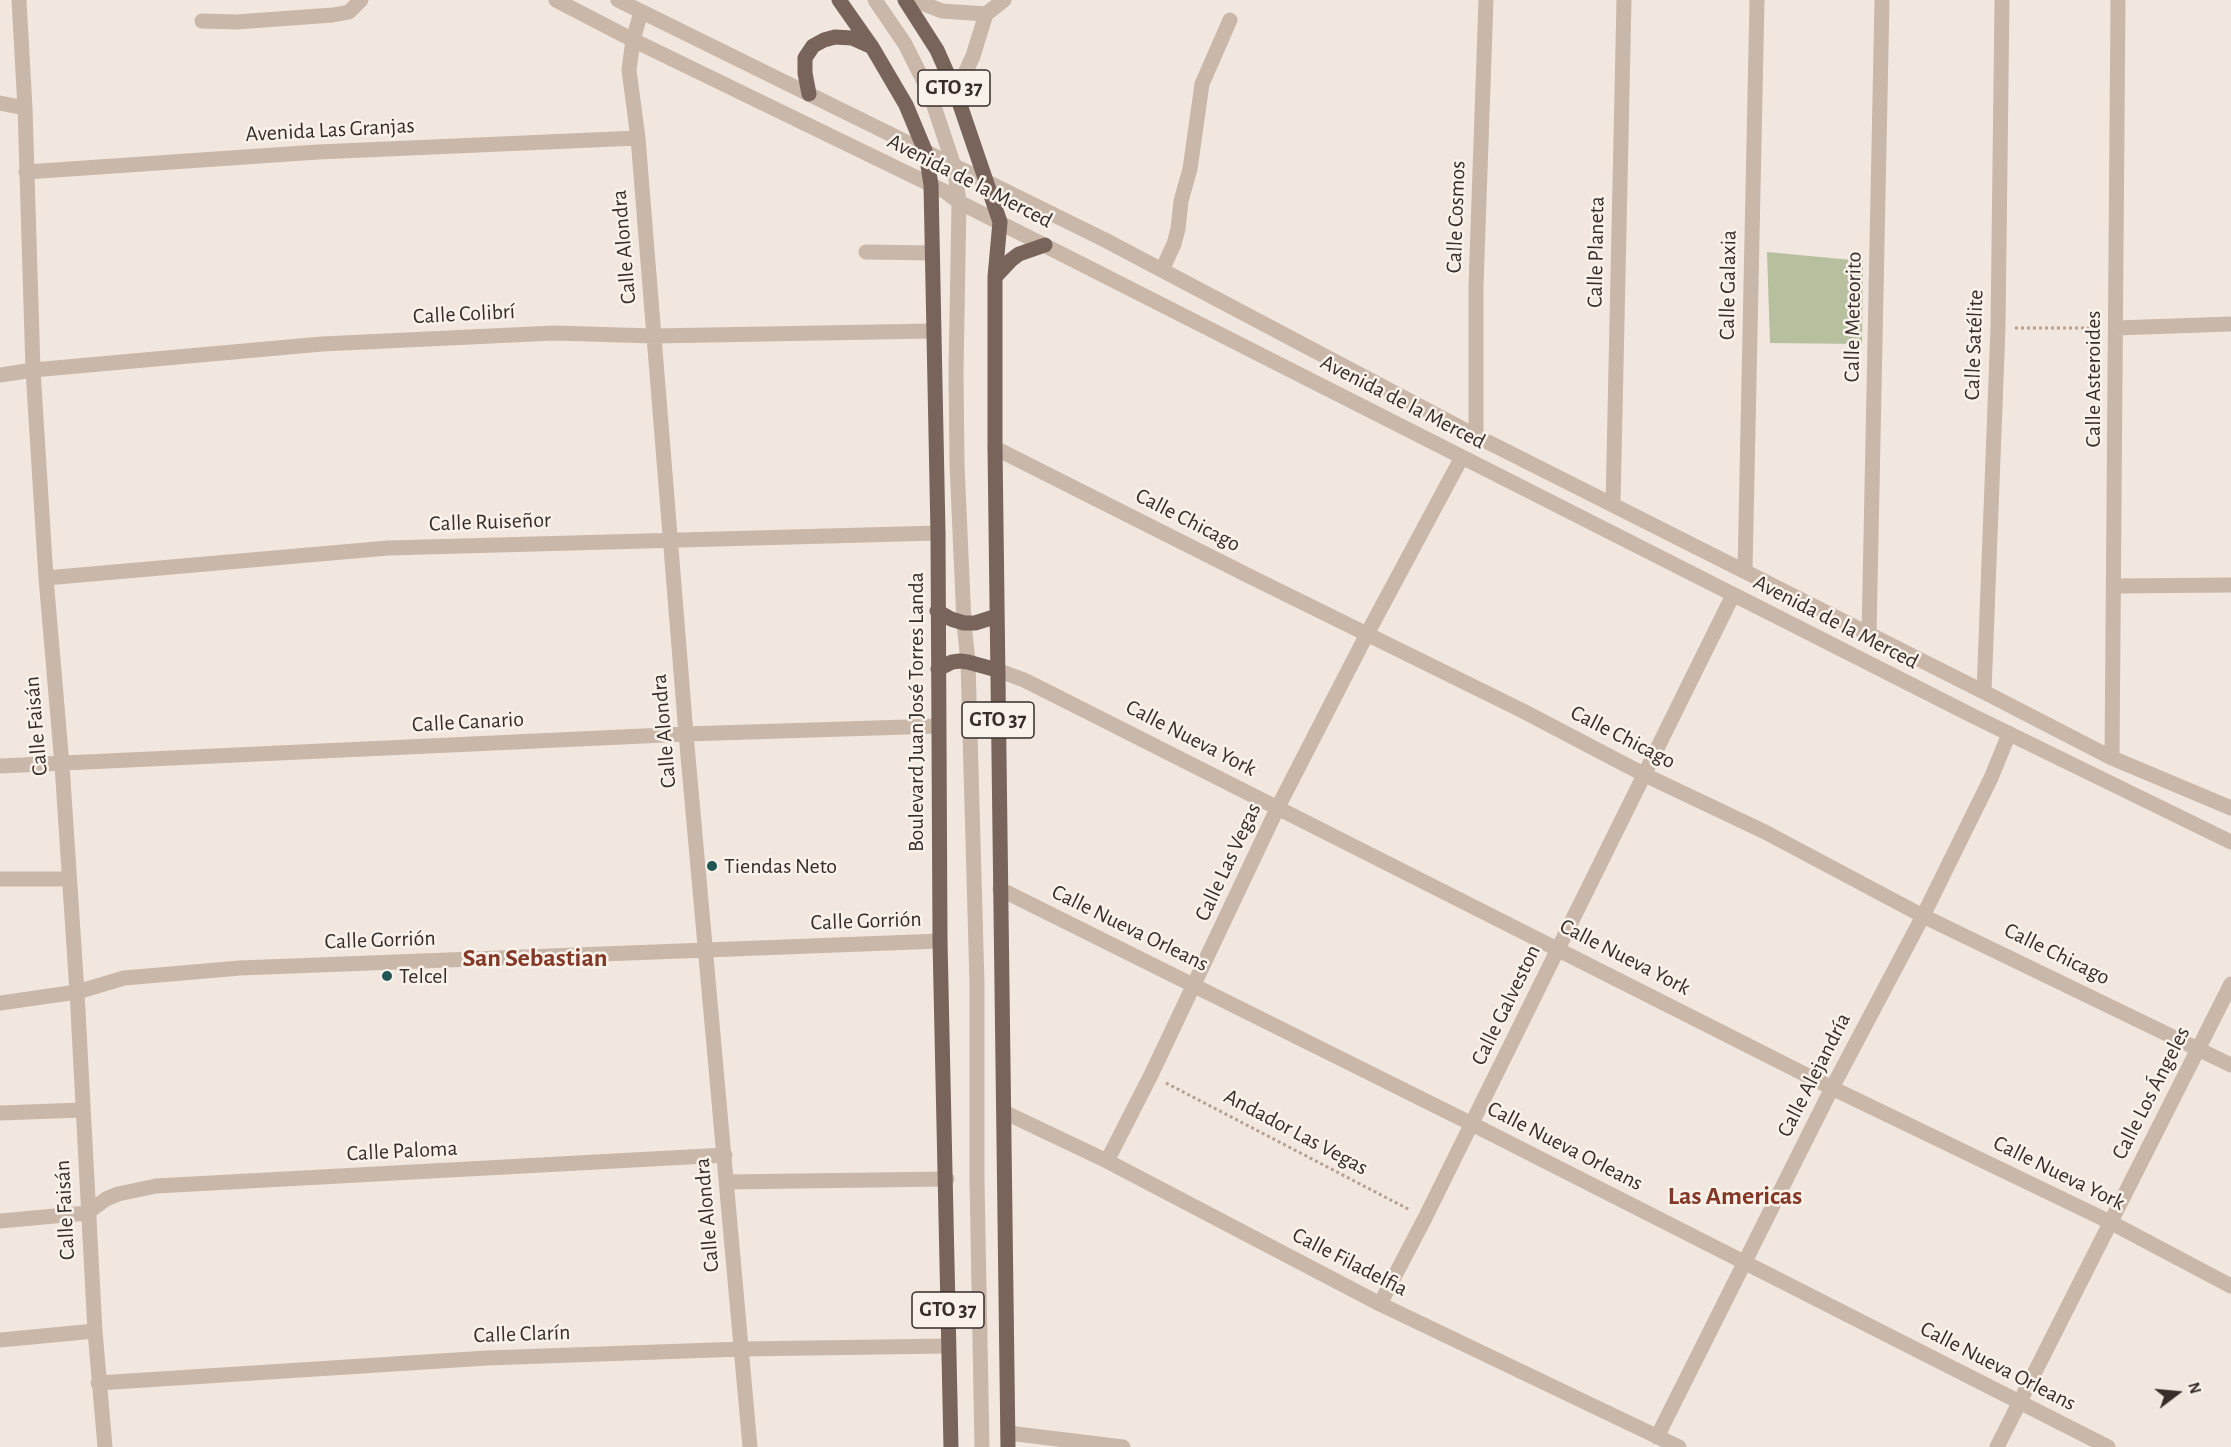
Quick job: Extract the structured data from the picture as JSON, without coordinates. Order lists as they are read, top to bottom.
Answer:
{
  "streets": {
    "main road": ["GTO 37", "Boulevard Juan José Torres Landa"],
    "street": [
      "Avenida Las Granjas",
      "Avenida de la Merced",
      "Calle Cosmos",
      "Calle Alondra",
      "Calle Planeta",
      "Calle Galaxia",
      "Calle Colibrí",
      "Calle Meteorito",
      "Calle Satélite",
      "Calle Asteroides",
      "Calle Chicago",
      "Calle Ruiseñor",
      "Calle Canario",
      "Calle Faisán",
      "Calle Nueva York",
      "Calle Las Vegas",
      "Calle Gorrión",
      "Calle Nueva Orleans",
      "Calle Galveston",
      "Calle Alejandría",
      "Calle Los Ángeles",
      "Calle Paloma",
      "Calle Filadelfia",
      "Calle Clarín"
    ],
    "path": ["Andador Las Vegas"]
  },
  "crossings": [
    ["GTO 37", "Avenida de la Merced"],
    ["GTO 37", "Calle Chicago"],
    ["GTO 37", "Calle Nueva York"],
    ["GTO 37", "Calle Nueva Orleans"],
    ["GTO 37", "Calle Filadelfia"],
    ["Avenida Las Granjas", "Calle Alondra"],
    ["Avenida Las Granjas", "Calle Faisán"],
    ["Avenida de la Merced", "Calle Cosmos"],
    ["Avenida de la Merced", "Calle Alondra"],
    ["Avenida de la Merced", "Calle Planeta"],
    ["Avenida de la Merced", "Calle Galaxia"],
    ["Avenida de la Merced", "Calle Meteorito"],
    ["Avenida de la Merced", "Calle Satélite"],
    ["Avenida de la Merced", "Calle Asteroides"],
    ["Avenida de la Merced", "Boulevard Juan José Torres Landa"],
    ["Avenida de la Merced", "Calle Las Vegas"],
    ["Avenida de la Merced", "Calle Galveston"],
    ["Avenida de la Merced", "Calle Alejandría"],
    ["Calle Alondra", "Calle Colibrí"],
    ["Calle Alondra", "Calle Ruiseñor"],
    ["Calle Alondra", "Calle Canario"],
    ["Calle Alondra", "Calle Gorrión"],
    ["Calle Alondra", "Calle Paloma"],
    ["Calle Alondra", "Calle Clarín"],
    ["Calle Colibrí", "Boulevard Juan José Torres Landa"],
    ["Calle Colibrí", "Calle Faisán"],
    ["Calle Chicago", "Calle Las Vegas"],
    ["Calle Chicago", "Calle Galveston"],
    ["Calle Chicago", "Calle Alejandría"],
    ["Calle Chicago", "Calle Los Ángeles"],
    ["Calle Ruiseñor", "Boulevard Juan José Torres Landa"],
    ["Calle Ruiseñor", "Calle Faisán"],
    ["Boulevard Juan José Torres Landa", "Calle Canario"],
    ["Boulevard Juan José Torres Landa", "Calle Gorrión"],
    ["Boulevard Juan José Torres Landa", "Calle Clarín"],
    ["Calle Canario", "Calle Faisán"],
    ["Calle Faisán", "Calle Gorrión"],
    ["Calle Faisán", "Calle Paloma"],
    ["Calle Faisán", "Calle Clarín"],
    ["Calle Nueva York", "Calle Las Vegas"],
    ["Calle Nueva York", "Calle Galveston"],
    ["Calle Nueva York", "Calle Alejandría"],
    ["Calle Nueva York", "Calle Los Ángeles"],
    ["Calle Las Vegas", "Calle Nueva Orleans"],
    ["Calle Las Vegas", "Andador Las Vegas"],
    ["Calle Las Vegas", "Calle Filadelfia"],
    ["Calle Nueva Orleans", "Calle Galveston"],
    ["Calle Nueva Orleans", "Calle Alejandría"],
    ["Calle Nueva Orleans", "Calle Los Ángeles"],
    ["Calle Galveston", "Andador Las Vegas"],
    ["Calle Galveston", "Calle Filadelfia"],
    ["Calle Alejandría", "Calle Filadelfia"]
  ],
  "districts": ["San Sebastian", "Las Americas"],
  "places": ["Tiendas Neto", "Telcel"],
  "north": "right"
}
